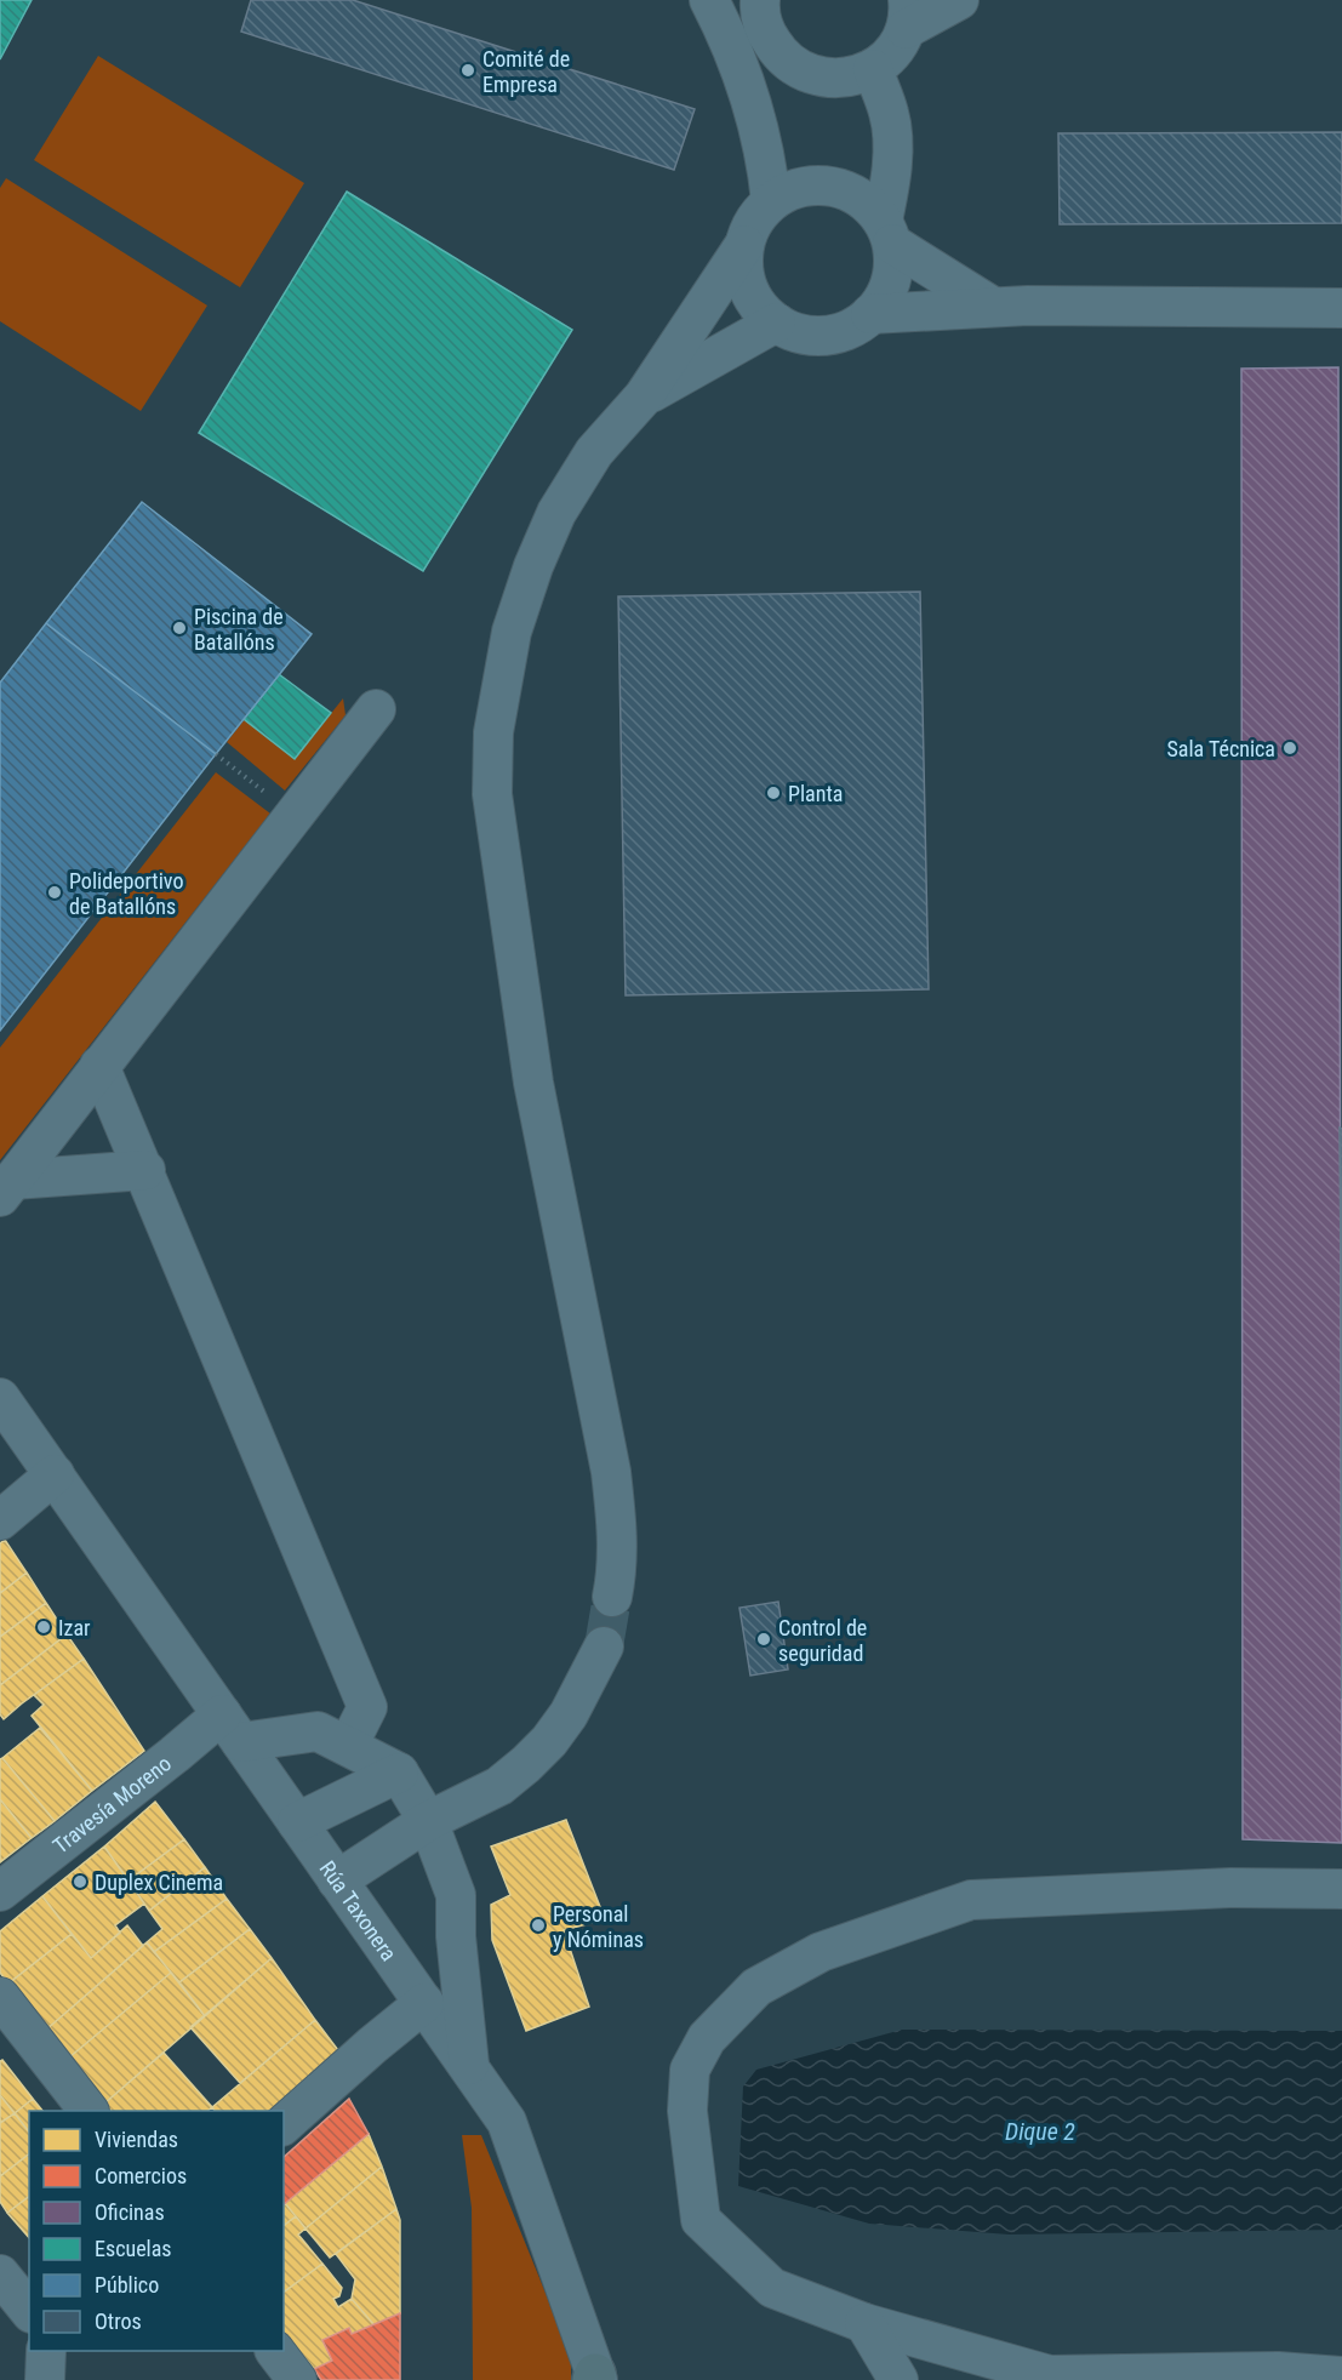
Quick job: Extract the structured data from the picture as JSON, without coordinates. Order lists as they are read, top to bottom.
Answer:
{
  "streets": {
    "street": ["Travesía Moreno", "Rúa Taxonera"]
  },
  "crossings": [
    ["Travesía Moreno", "Rúa Taxonera"]
  ],
  "water": ["Dique 2"],
  "places": [
    "Comité de Empresa",
    "Piscina de Batallóns",
    "Sala Técnica",
    "Planta",
    "Polideportivo de Batallóns",
    "Izar",
    "Control de seguridad",
    "Duplex Cinema",
    "Personal y Nóminas"
  ],
  "legend": [
    "Viviendas",
    "Comercios",
    "Oficinas",
    "Escuelas",
    "Público",
    "Otros"
  ]
}
